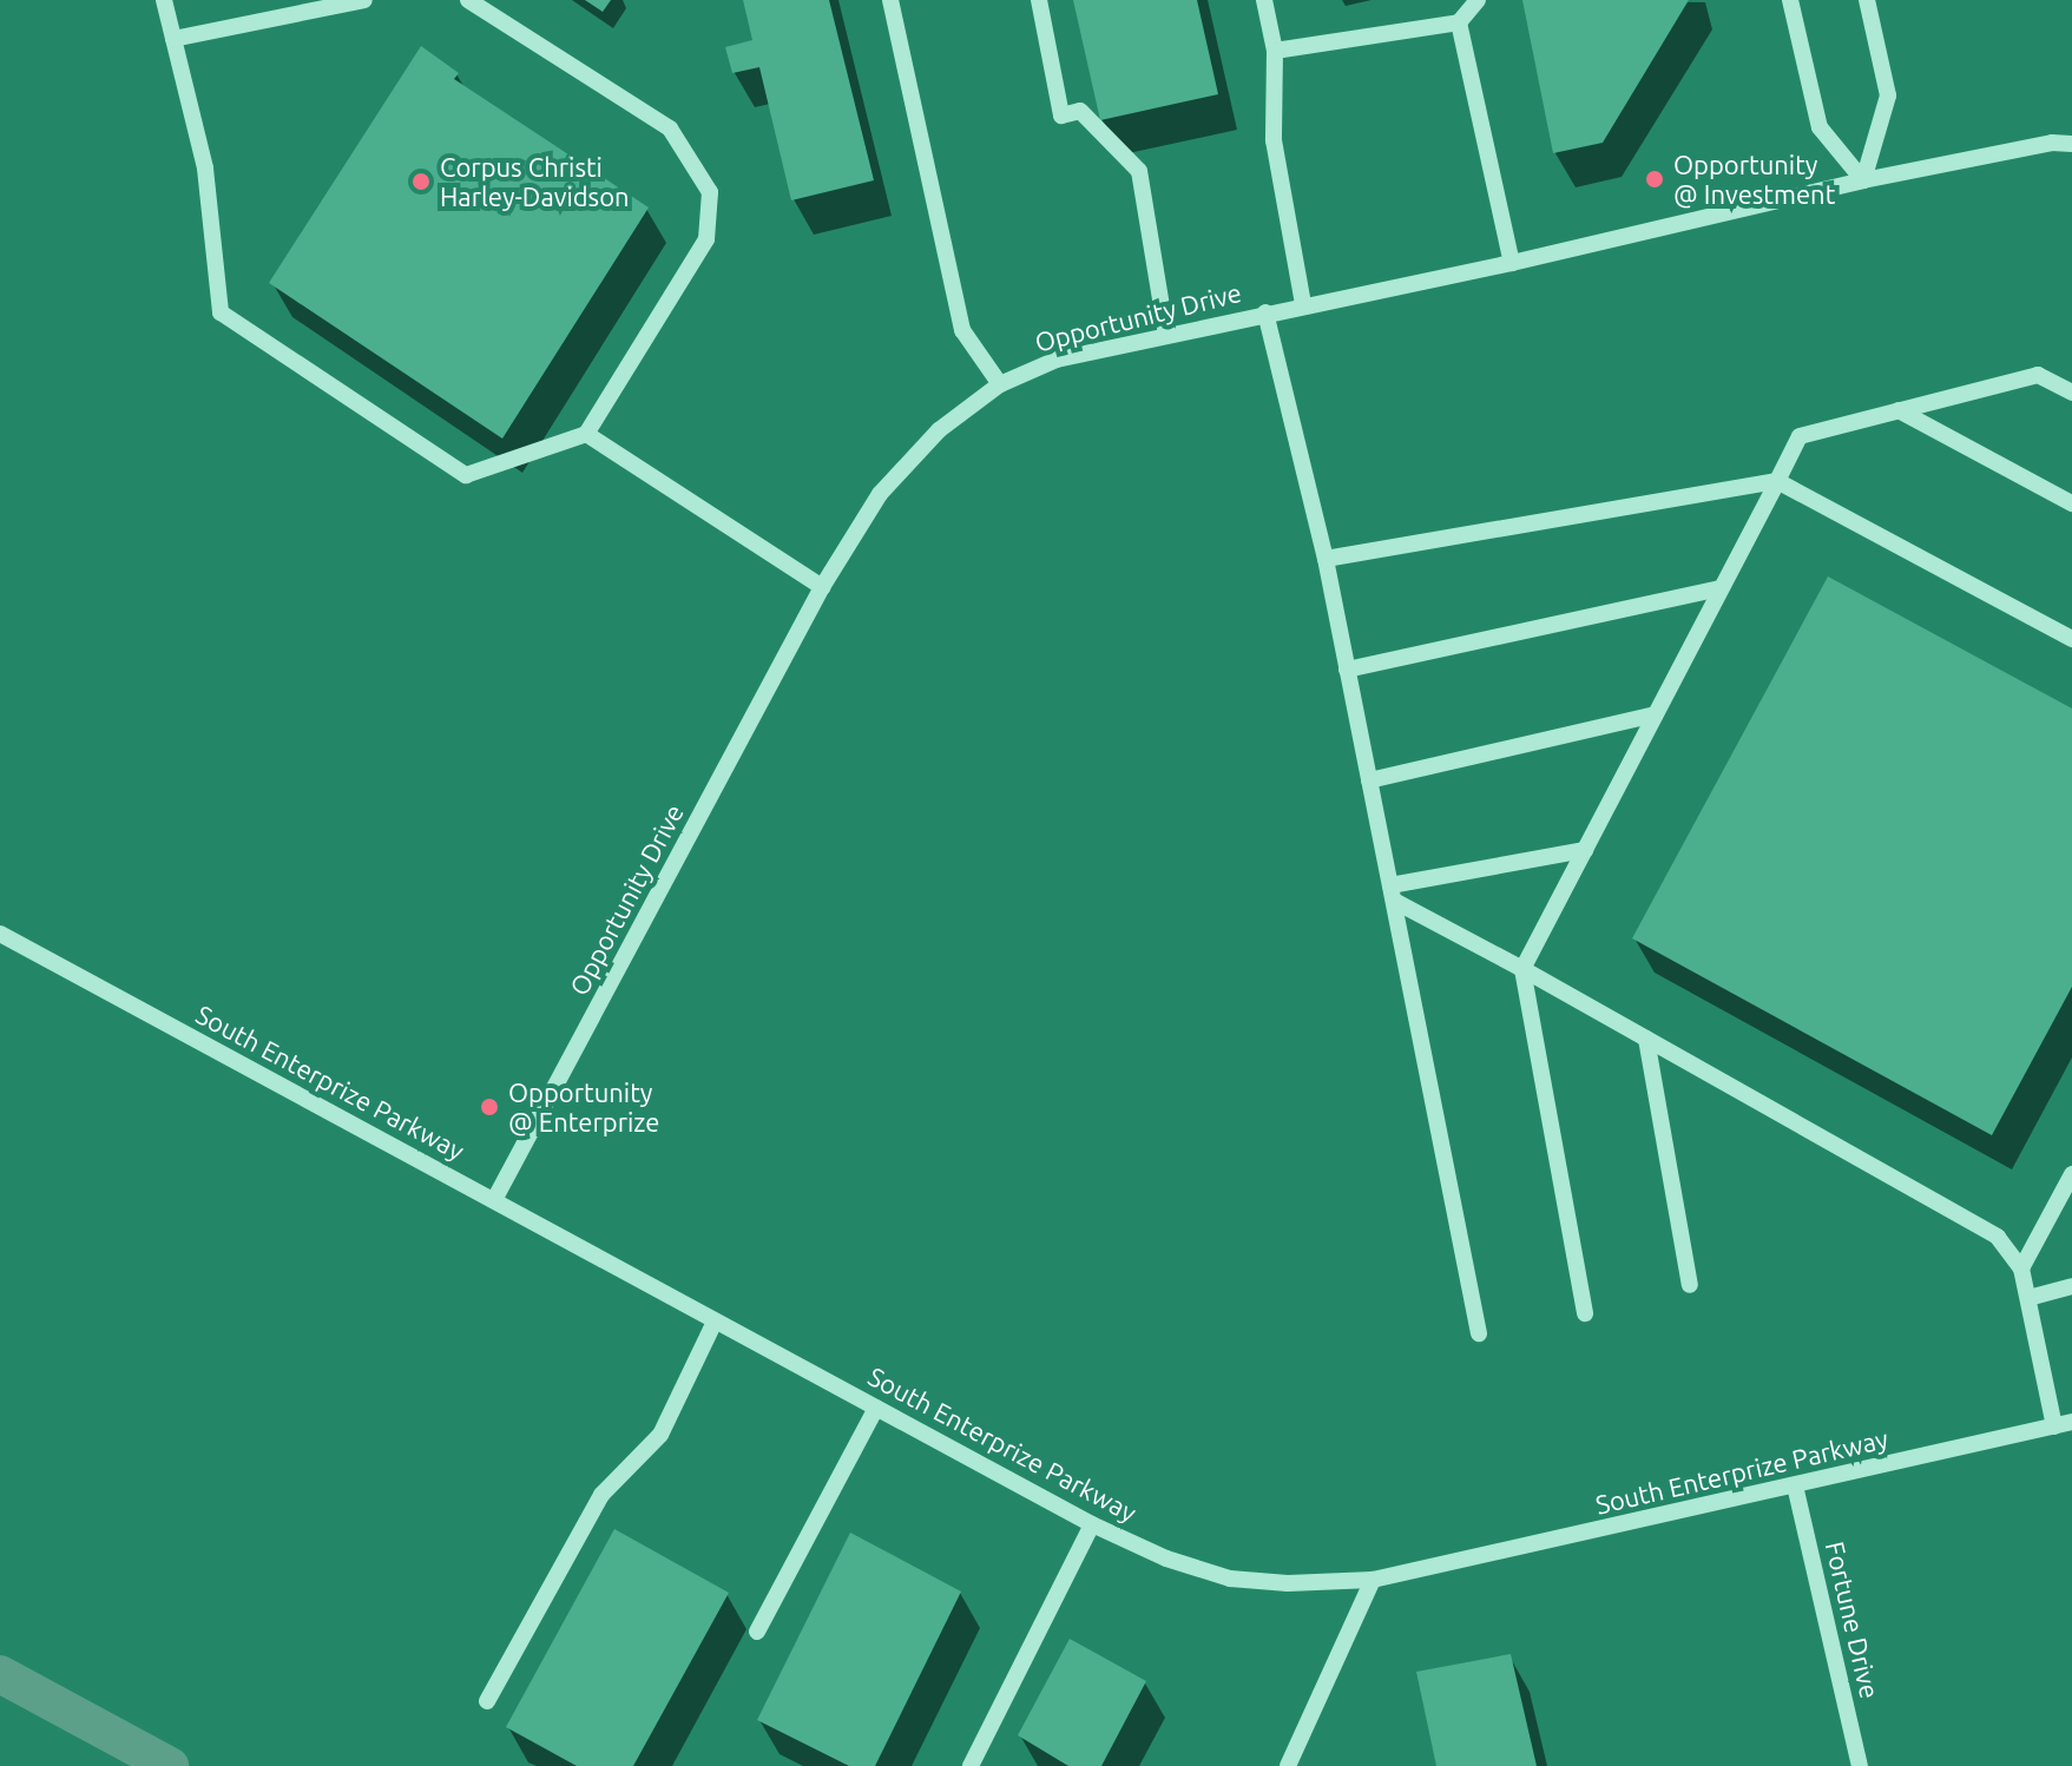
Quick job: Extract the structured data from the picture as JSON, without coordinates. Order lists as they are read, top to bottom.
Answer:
{
  "streets": {
    "street": ["Opportunity Drive", "South Enterprize Parkway", "Fortune Drive"]
  },
  "crossings": [
    ["Opportunity Drive", "South Enterprize Parkway"],
    ["South Enterprize Parkway", "Fortune Drive"]
  ],
  "places": ["Opportunity @ Investment", "Corpus Christi Harley-Davidson", "Opportunity @ Enterprize"]
}
